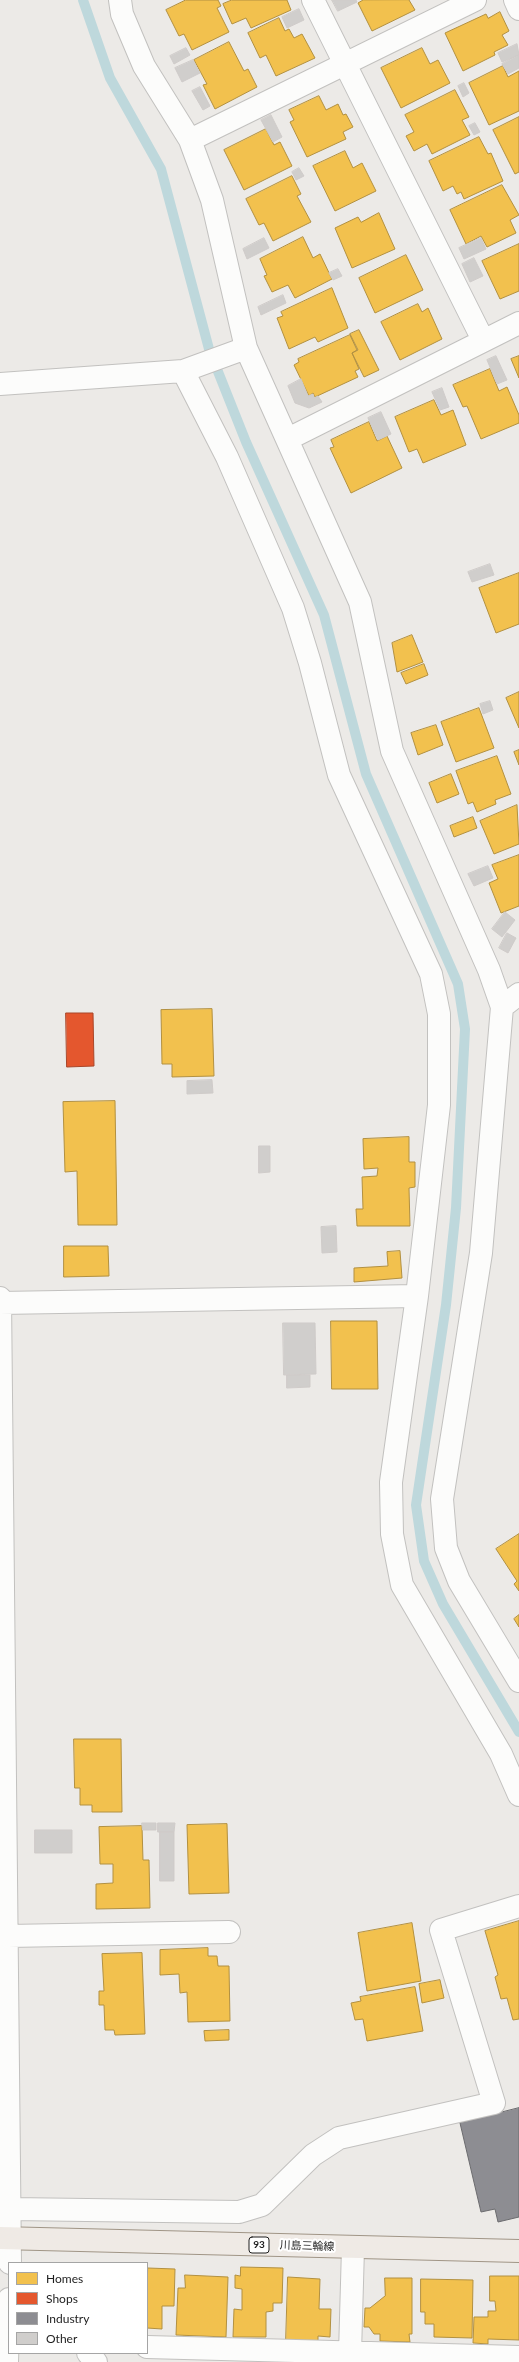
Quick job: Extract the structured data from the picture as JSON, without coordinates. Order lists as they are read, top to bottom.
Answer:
{
  "streets": {
    "main road": ["93", "川島三輪線"]
  },
  "legend": [
    "Homes",
    "Shops",
    "Industry",
    "Other"
  ]
}
